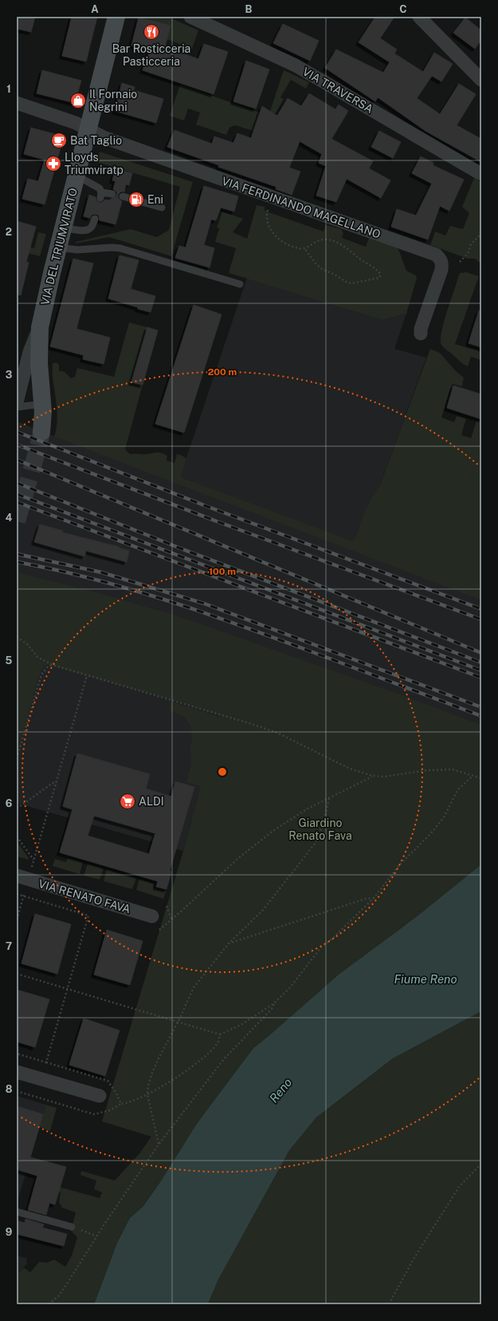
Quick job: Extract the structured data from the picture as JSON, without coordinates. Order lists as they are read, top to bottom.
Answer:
{
  "streets": {
    "main road": ["VIA DEL TRIUMVIRATO"],
    "street": ["VIA TRAVERSA", "VIA FERDINANDO MAGELLANO", "VIA RENATO FAVA"]
  },
  "crossings": [
    ["VIA FERDINANDO MAGELLANO", "VIA DEL TRIUMVIRATO"]
  ],
  "water": ["Fiume Reno", "Reno"],
  "parks": ["Giardino Renato Fava"],
  "places": {
    "restaurant": ["Bar Rosticceria Pasticceria"],
    "shop": ["Il Fornaio Negrini"],
    "cafe": ["Bat Taglio"],
    "pharmacy": ["Lloyds Triumviratp"],
    "fuel station": ["Eni"],
    "supermarket": ["ALDI"]
  },
  "grid": {
    "columns": ["A", "B", "C"],
    "rows": [
      "1",
      "2",
      "3",
      "4",
      "5",
      "6",
      "7",
      "8",
      "9"
    ]
  },
  "rings": ["200 m", "100 m"]
}
